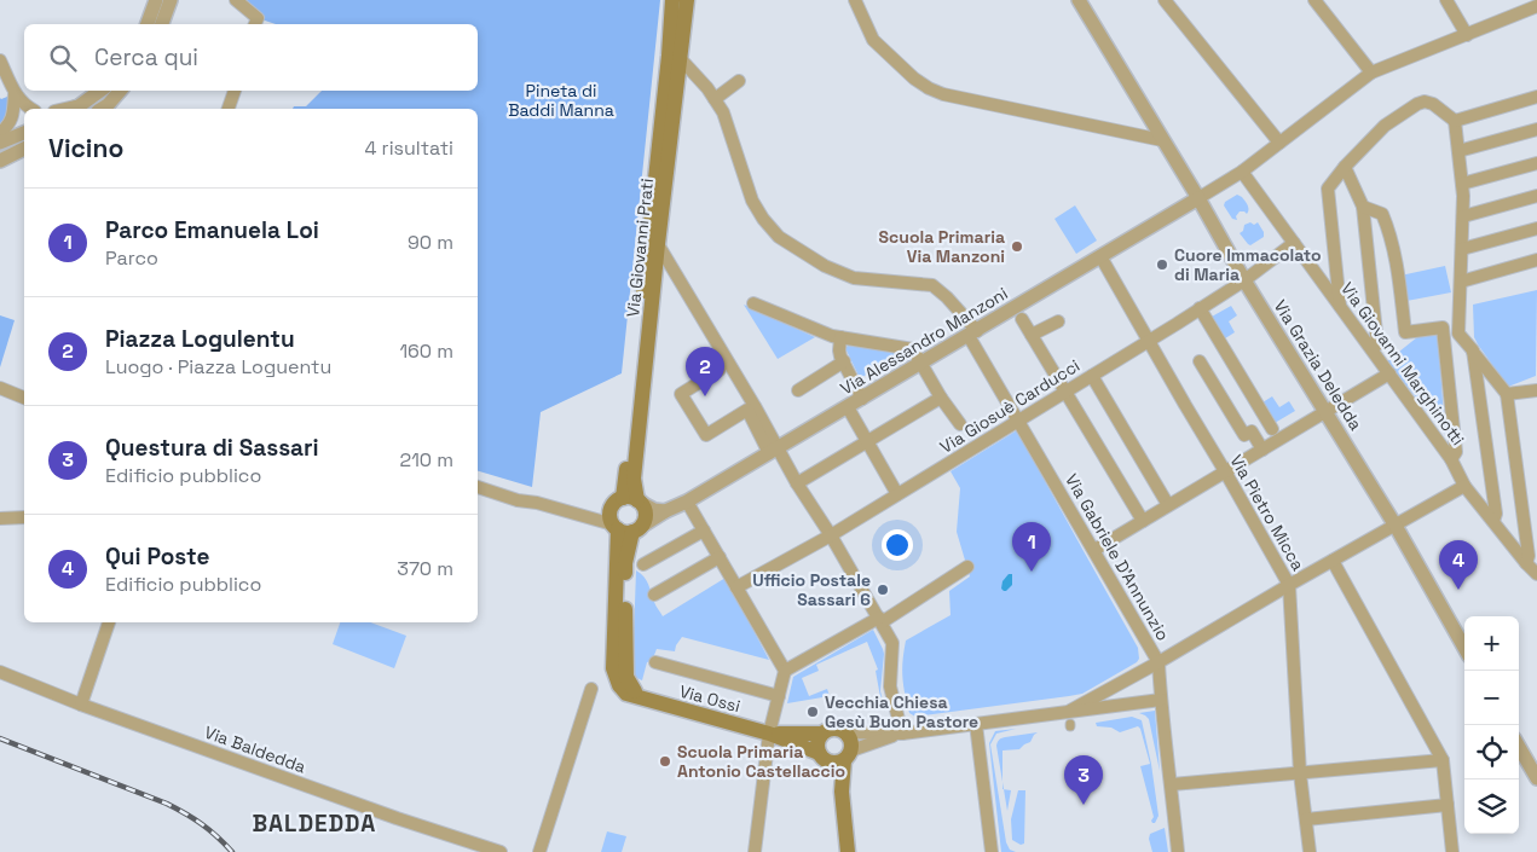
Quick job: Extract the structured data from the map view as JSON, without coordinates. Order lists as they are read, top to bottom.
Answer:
{
  "streets": {
    "main road": ["Via Giovanni Prati", "Via Ossi"],
    "street": [
      "Via Alessandro Manzoni",
      "Via Giovanni Marghinotti",
      "Via Grazia Deledda",
      "Via Giosuè Carducci",
      "Via Pietro Micca",
      "Via Gabriele D'Annunzio",
      "Via Baldedda"
    ]
  },
  "crossings": [
    ["Via Giovanni Prati", "Via Gabriele D'Annunzio"],
    ["Via Alessandro Manzoni", "Via Grazia Deledda"],
    ["Via Alessandro Manzoni", "Via Pietro Micca"],
    ["Via Alessandro Manzoni", "Via Gabriele D'Annunzio"],
    ["Via Alessandro Manzoni", "Via Ossi"],
    ["Via Giovanni Marghinotti", "Via Giosuè Carducci"],
    ["Via Grazia Deledda", "Via Giosuè Carducci"],
    ["Via Giosuè Carducci", "Via Pietro Micca"],
    ["Via Giosuè Carducci", "Via Gabriele D'Annunzio"]
  ],
  "districts": ["BALDEDDA"],
  "parks": ["Pineta di Baddi Manna"],
  "places": [
    "Scuola Primaria Via Manzoni",
    "Cuore Immacolato di Maria",
    "Ufficio Postale Sassari 6",
    "Vecchia Chiesa Gesù Buon Pastore",
    "Scuola Primaria Antonio Castellaccio"
  ],
  "page": {
    "search": "Cerca qui",
    "heading": ["Vicino", "4 risultati"],
    "list": [
      {
        "mark": "1",
        "name": "Parco Emanuela Loi",
        "note": "Parco",
        "value": "90 m"
      },
      {
        "mark": "2",
        "name": "Piazza Logulentu",
        "note": "Luogo · Piazza Loguentu",
        "value": "160 m"
      },
      {
        "mark": "3",
        "name": "Questura di Sassari",
        "note": "Edificio pubblico",
        "value": "210 m"
      },
      {
        "mark": "4",
        "name": "Qui Poste",
        "note": "Edificio pubblico",
        "value": "370 m"
      }
    ],
    "pins": [
      "2",
      "1",
      "4",
      "3"
    ],
    "map_buttons": ["+", "−"]
  }
}
